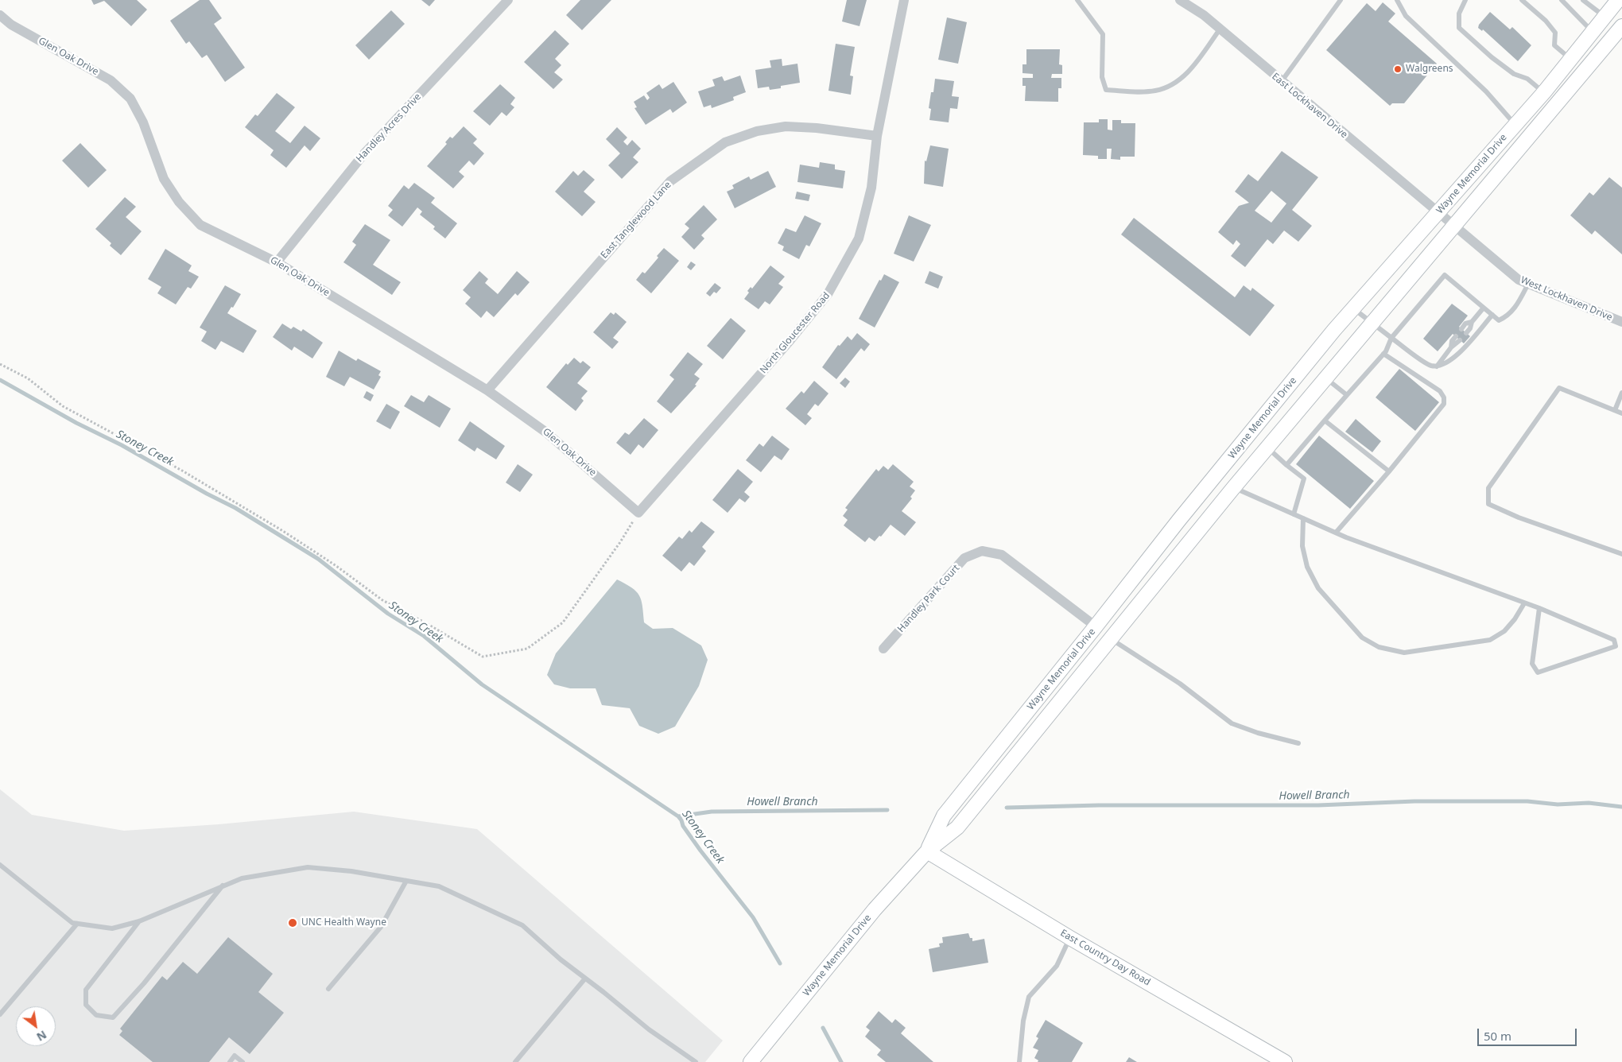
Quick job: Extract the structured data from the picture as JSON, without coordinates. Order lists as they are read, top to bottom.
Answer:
{
  "streets": {
    "main road": ["Wayne Memorial Drive", "East Country Day Road"],
    "street": [
      "Glen Oak Drive",
      "East Lockhaven Drive",
      "Handley Acres Drive",
      "East Tanglewood Lane",
      "West Lockhaven Drive",
      "North Gloucester Road",
      "Handley Park Court"
    ]
  },
  "crossings": [
    ["Glen Oak Drive", "Handley Acres Drive"],
    ["Glen Oak Drive", "East Tanglewood Lane"],
    ["Glen Oak Drive", "North Gloucester Road"],
    ["East Lockhaven Drive", "Wayne Memorial Drive"],
    ["East Lockhaven Drive", "West Lockhaven Drive"],
    ["Wayne Memorial Drive", "West Lockhaven Drive"],
    ["Wayne Memorial Drive", "Handley Park Court"],
    ["Wayne Memorial Drive", "East Country Day Road"],
    ["East Tanglewood Lane", "North Gloucester Road"]
  ],
  "water": ["Stoney Creek", "Howell Branch"],
  "places": ["Walgreens", "UNC Health Wayne"],
  "scale_bar": "50 m",
  "north": "bottom right"
}
